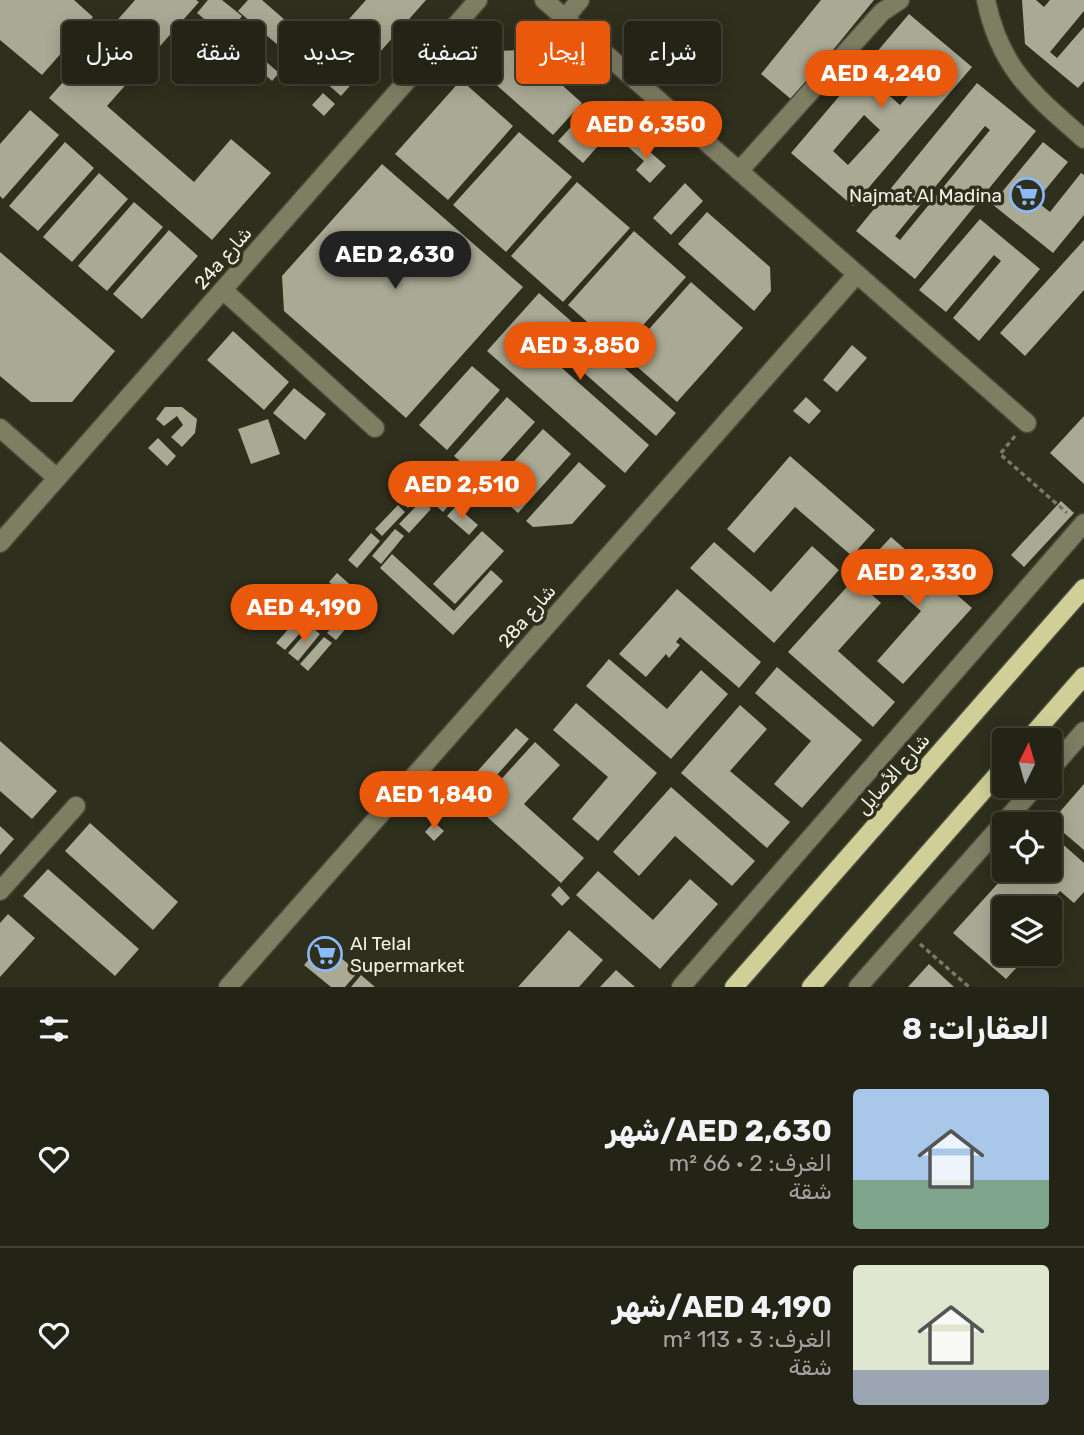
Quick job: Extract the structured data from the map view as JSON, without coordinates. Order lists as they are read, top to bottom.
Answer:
{
  "streets": {
    "main road": ["شارع الأصايل"],
    "street": ["24a شارع", "28a شارع"]
  },
  "places": {
    "supermarket": ["Najmat Al Madina", "Al Telal Supermarket"]
  },
  "north": "top",
  "page": {
    "chip": [
      "شراء",
      "إيجار",
      "تصفية",
      "جديد",
      "شقة",
      "منزل"
    ],
    "price": [
      "AED 4,240",
      "AED 6,350",
      "AED 2,630",
      "AED 3,850",
      "AED 2,510",
      "AED 2,330",
      "AED 4,190",
      "AED 1,840"
    ],
    "heading": "العقارات: 8",
    "list": [
      {
        "name": "AED 2,630/شهر",
        "note": "الغرف: 2 · 66 m² · شقة"
      },
      {
        "name": "AED 4,190/شهر",
        "note": "الغرف: 3 · 113 m² · شقة"
      }
    ]
  }
}
